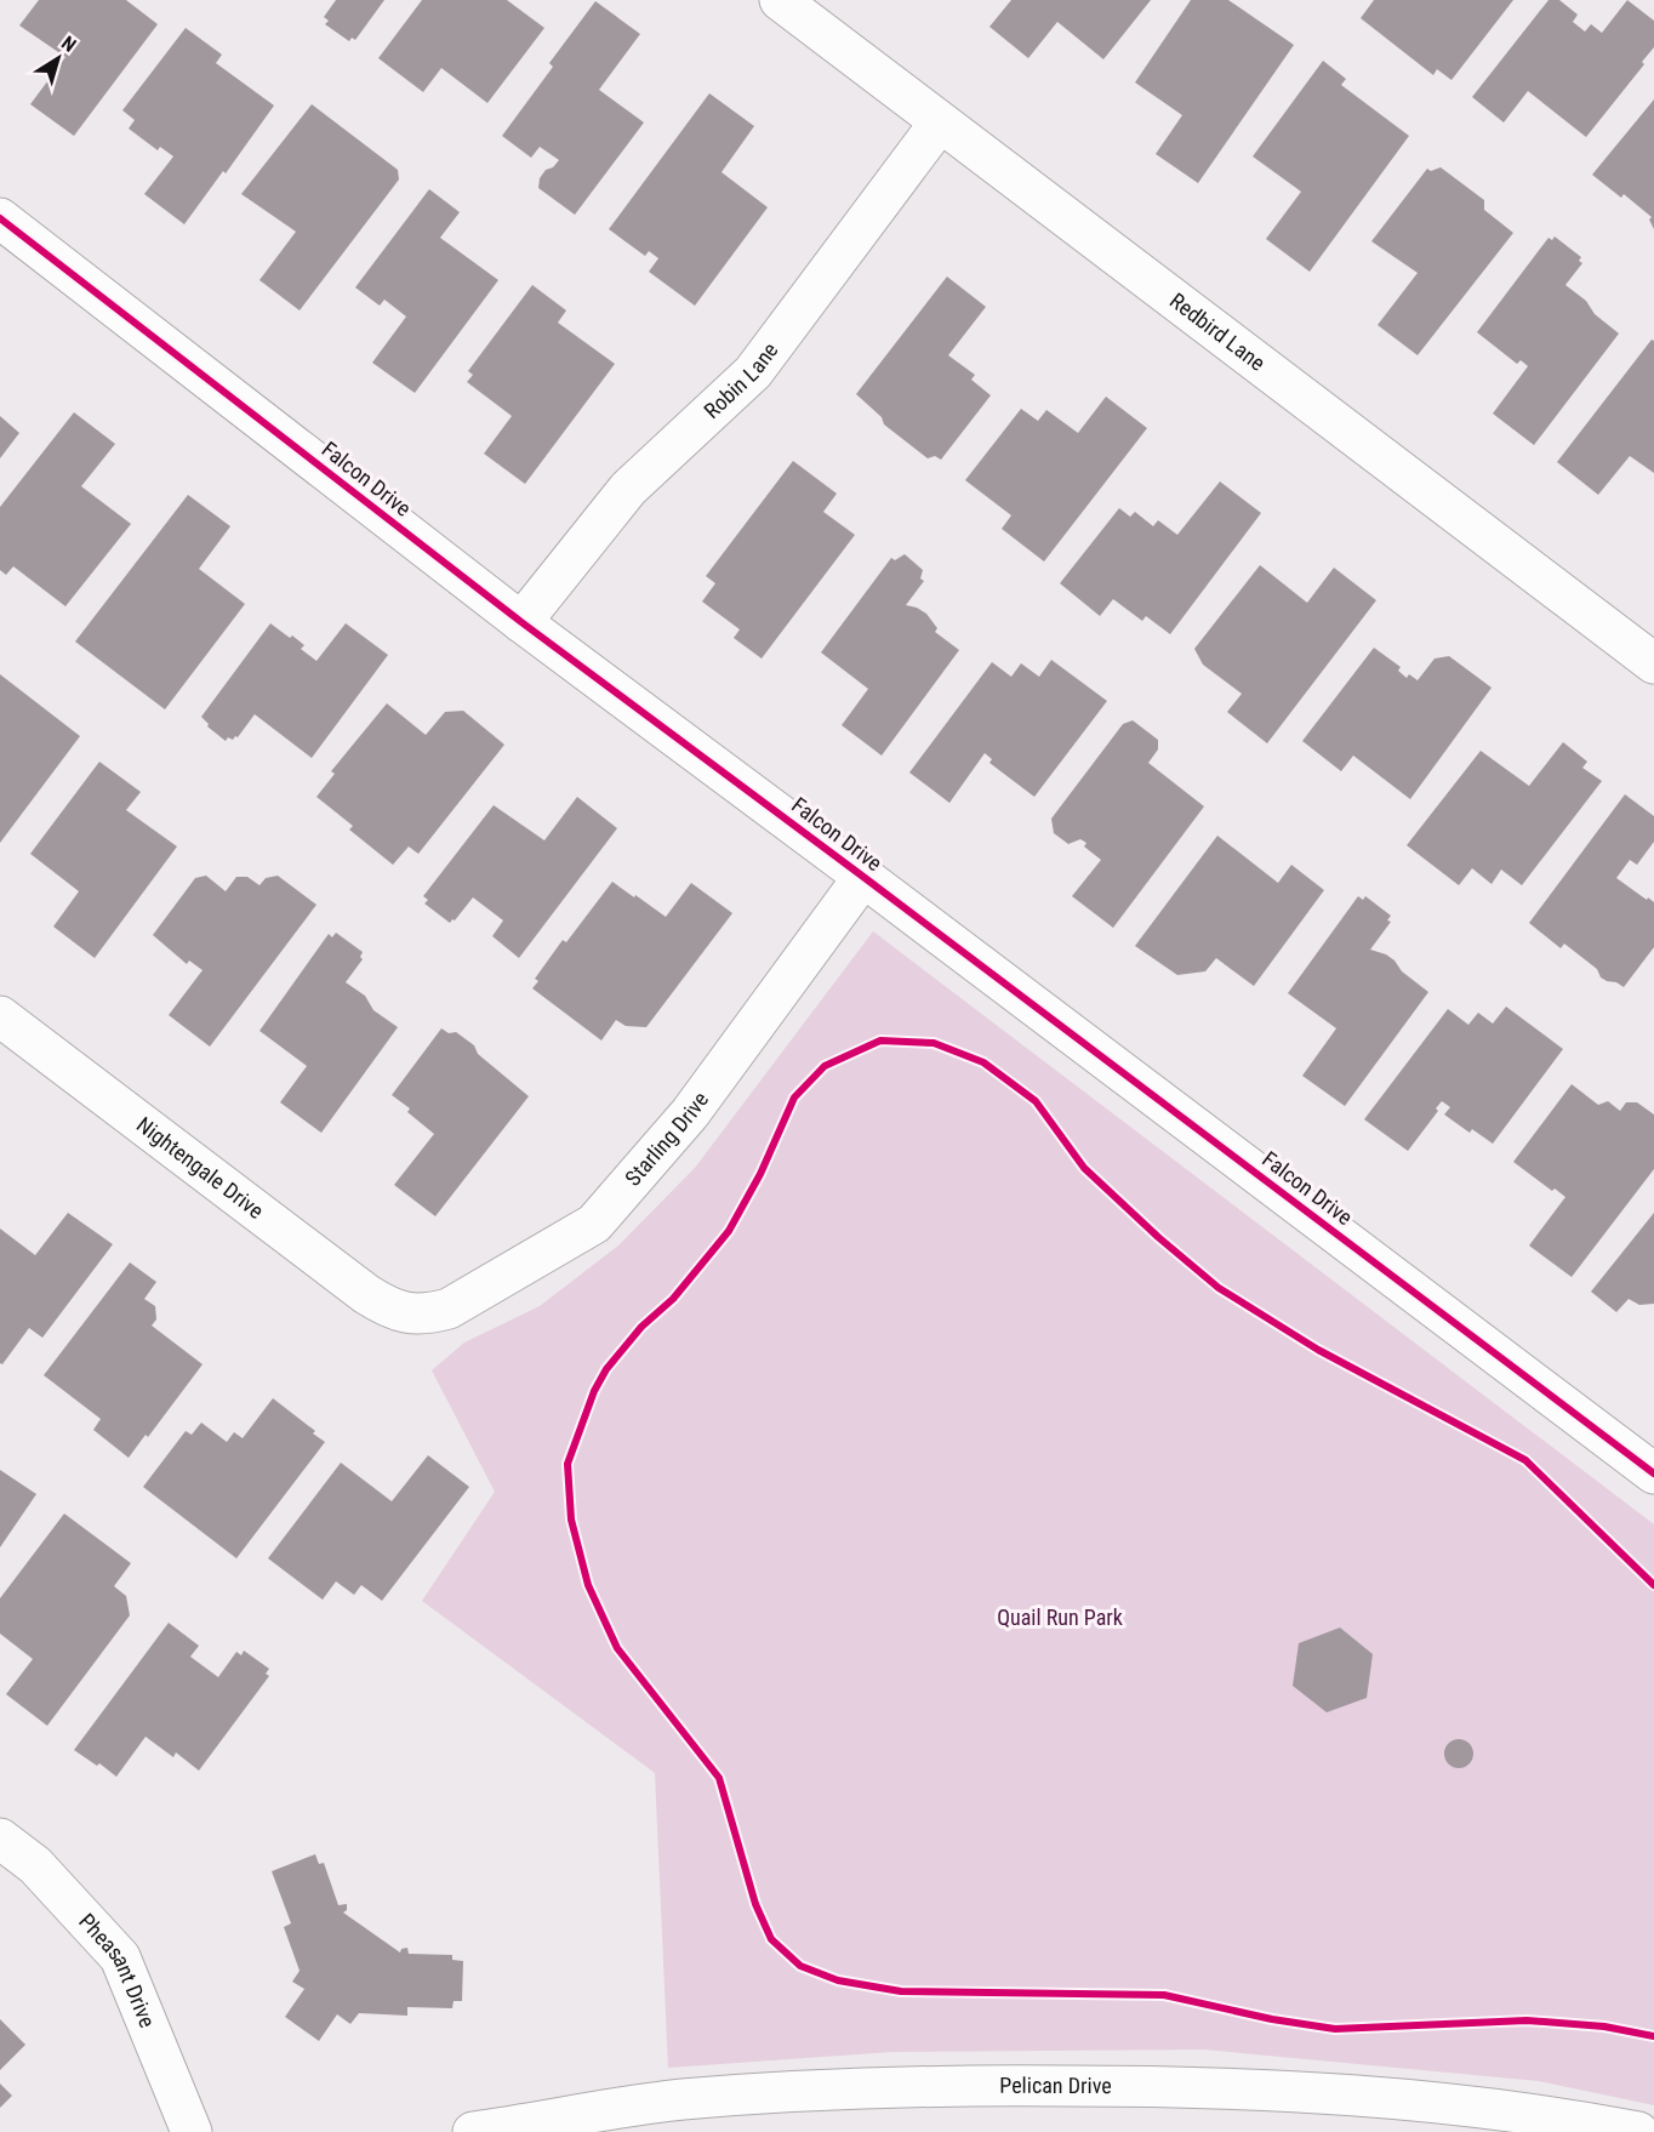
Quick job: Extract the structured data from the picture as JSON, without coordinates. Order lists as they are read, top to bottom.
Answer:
{
  "streets": {
    "street": [
      "Redbird Lane",
      "Robin Lane",
      "Falcon Drive",
      "Starling Drive",
      "Nightengale Drive",
      "Pheasant Drive",
      "Pelican Drive"
    ]
  },
  "crossings": [
    ["Redbird Lane", "Robin Lane"],
    ["Robin Lane", "Falcon Drive"],
    ["Falcon Drive", "Starling Drive"],
    ["Starling Drive", "Nightengale Drive"]
  ],
  "parks": ["Quail Run Park"],
  "north": "top right"
}
